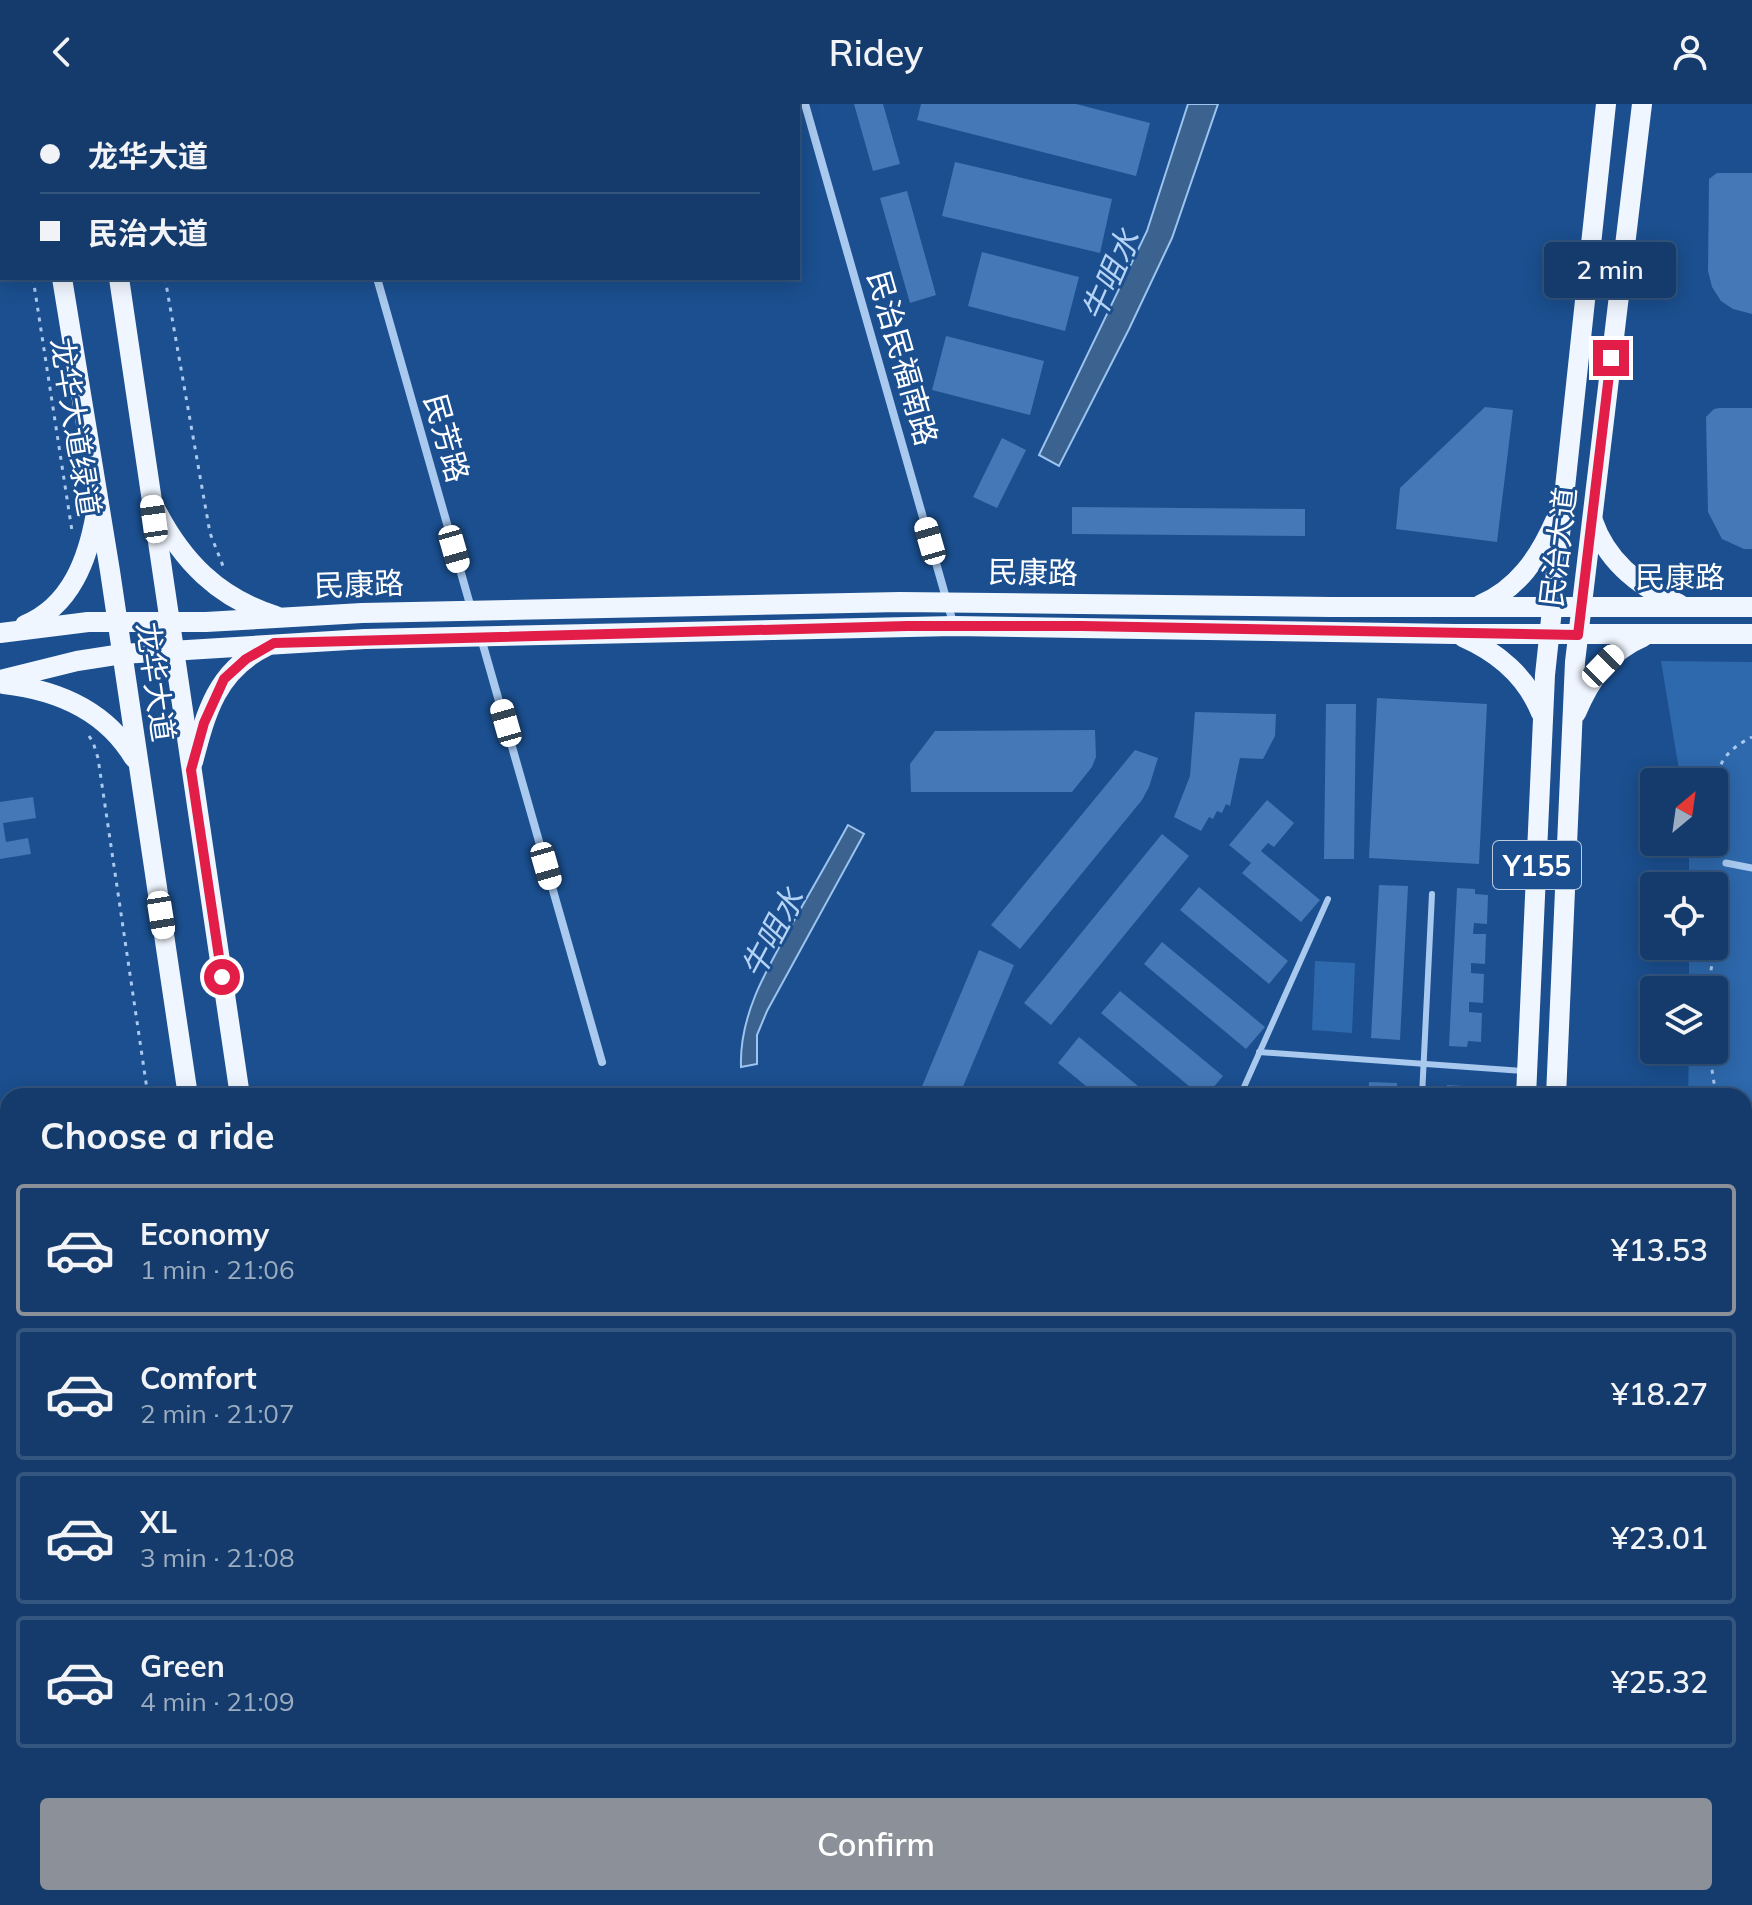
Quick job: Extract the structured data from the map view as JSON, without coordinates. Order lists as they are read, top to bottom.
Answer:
{
  "streets": {
    "main road": [
      "民治大道",
      "民康路",
      "龙华大道",
      "Y155"
    ],
    "street": ["民治民福南路", "民芳路"],
    "path": ["龙华大道绿道"]
  },
  "crossings": [
    ["民治民福南路", "民康路"],
    ["民芳路", "民康路"],
    ["民治大道", "民康路"],
    ["民康路", "龙华大道"]
  ],
  "water": ["牛咀水"],
  "north": "top right",
  "page": {
    "header": "Ridey",
    "banner": ["龙华大道", "民治大道"],
    "bubble": "2 min",
    "heading": "Choose a ride",
    "list": [
      {
        "name": "Economy",
        "note": "1 min · 21:06",
        "value": "¥13.53"
      },
      {
        "name": "Comfort",
        "note": "2 min · 21:07",
        "value": "¥18.27"
      },
      {
        "name": "XL",
        "note": "3 min · 21:08",
        "value": "¥23.01"
      },
      {
        "name": "Green",
        "note": "4 min · 21:09",
        "value": "¥25.32"
      }
    ],
    "buttons": "Confirm"
  }
}
